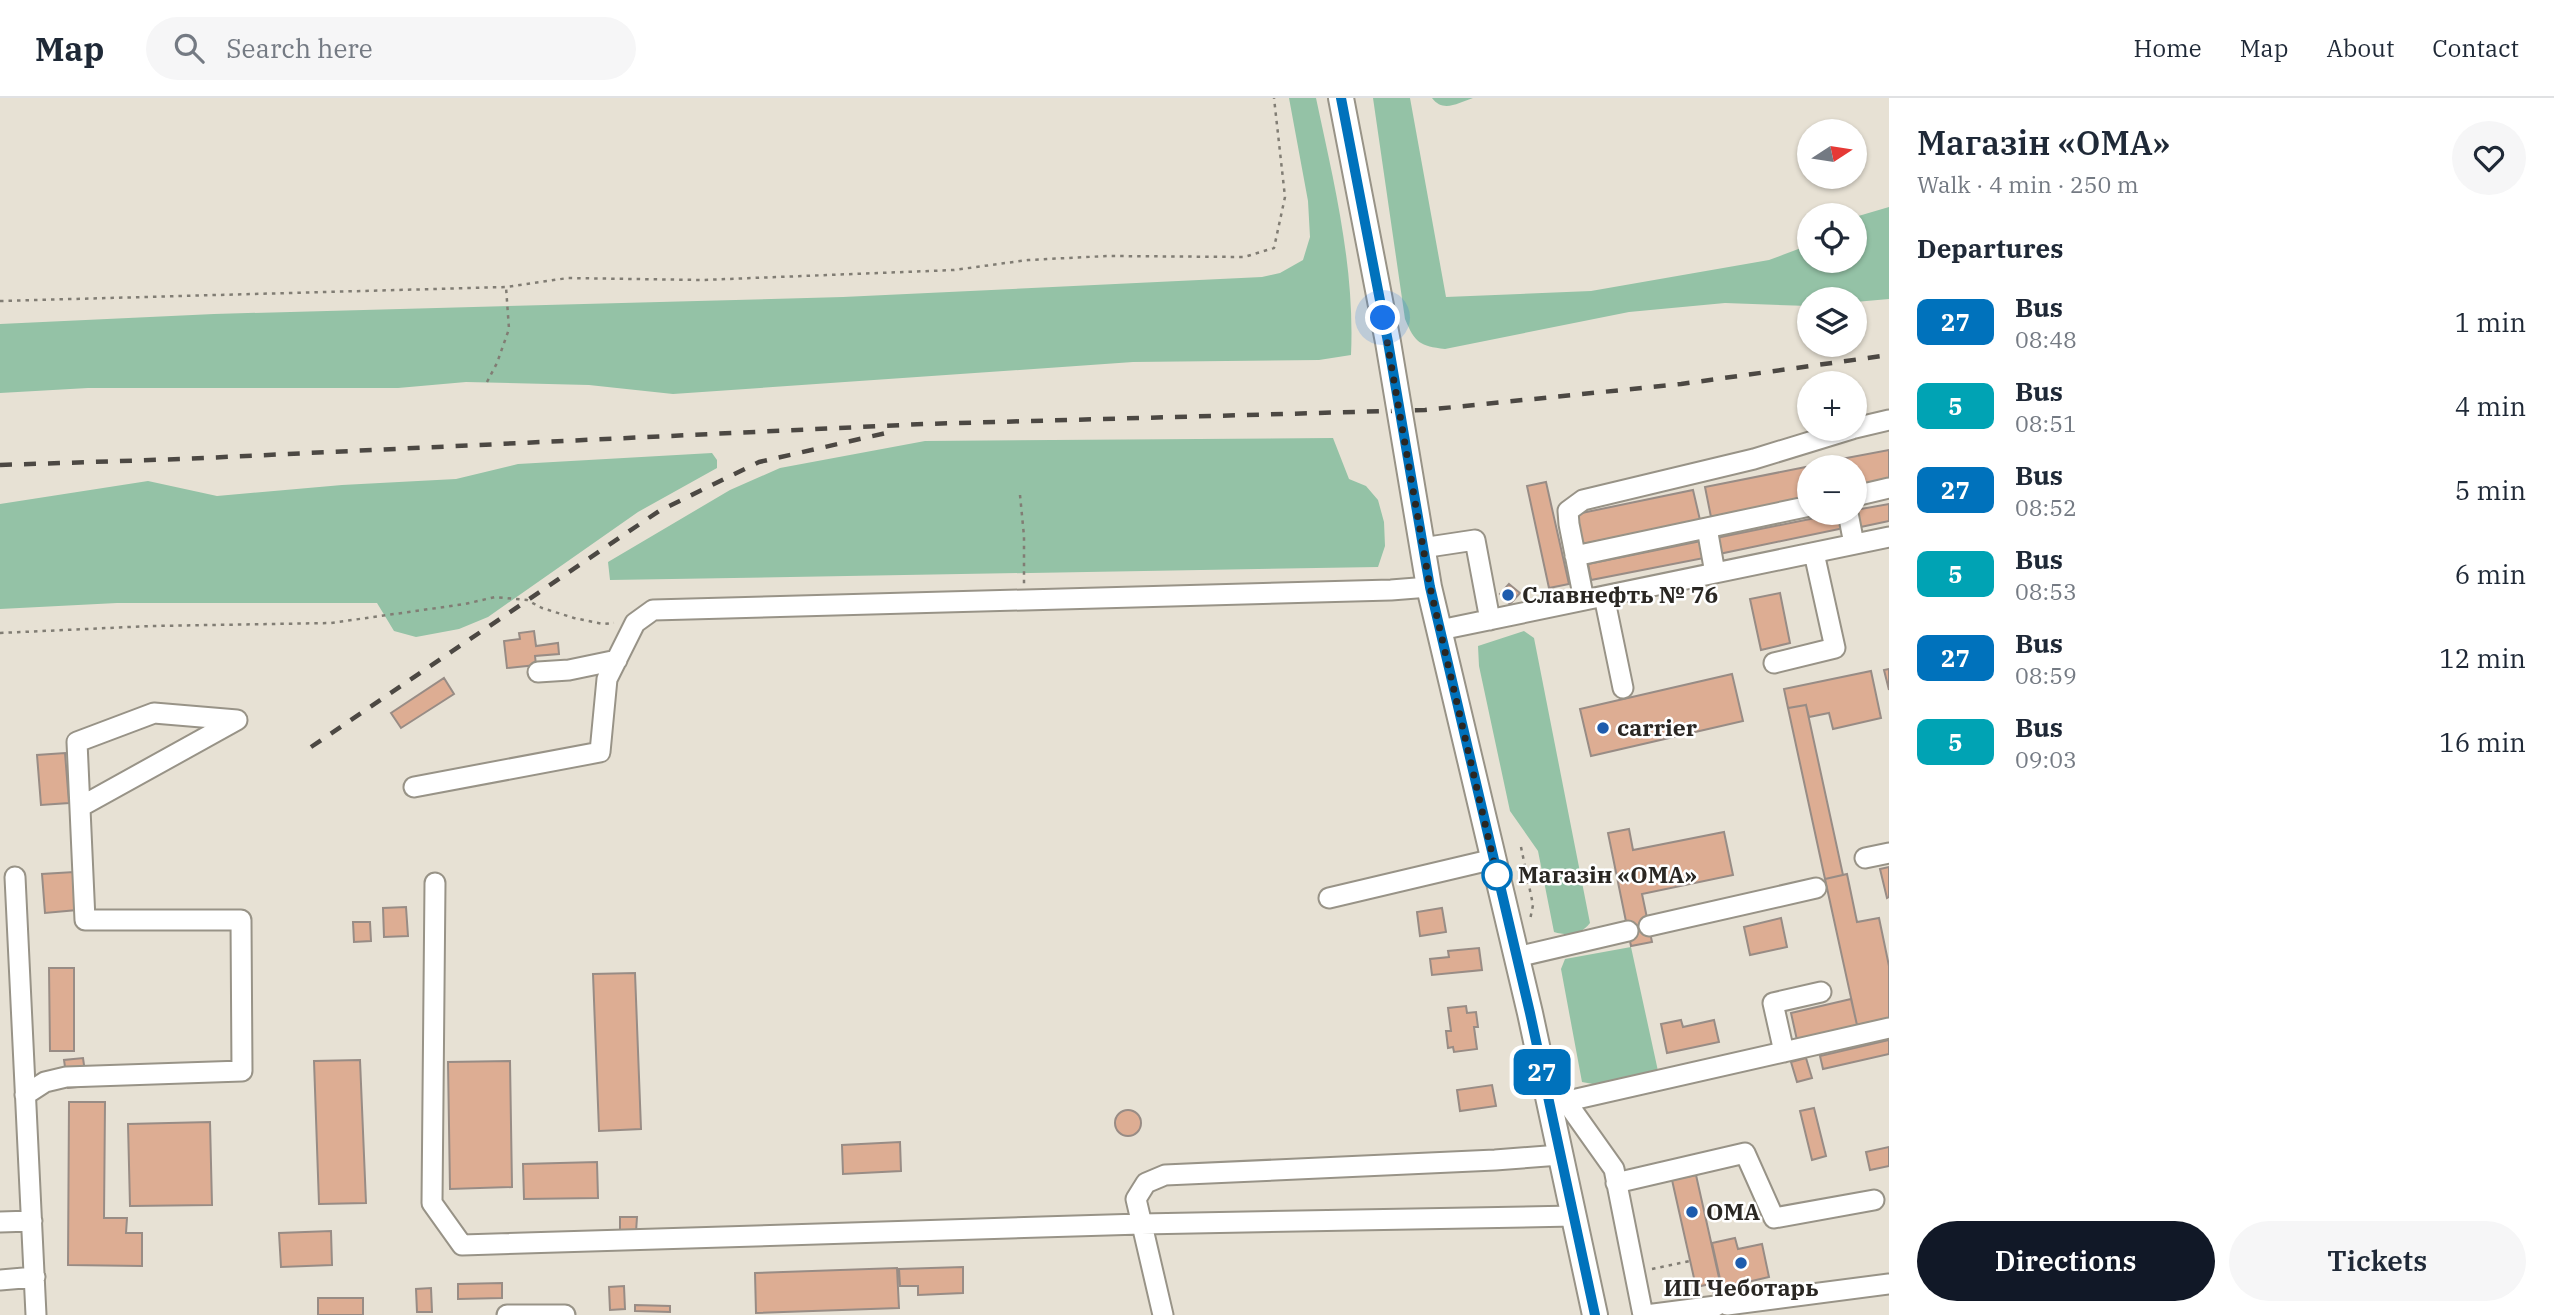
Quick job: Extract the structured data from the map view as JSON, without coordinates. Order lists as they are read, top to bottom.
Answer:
{
  "places": [
    "Славнефть № 76",
    "carrier",
    "Магазін «ОМА»",
    "ОМА",
    "ИП Чеботарь"
  ],
  "lines": ["bus line 27"],
  "north": "right",
  "page": {
    "header": "Map",
    "search": "Search here",
    "nav": [
      "Home",
      "Map",
      "About",
      "Contact"
    ],
    "on_map": "27",
    "heading": [
      ["Магазін «ОМА»", "Walk · 4 min · 250 m"],
      "Departures"
    ],
    "map_buttons": ["+", "−"],
    "list": [
      {
        "mark": "27",
        "name": "Bus",
        "note": "08:48",
        "value": "1 min"
      },
      {
        "mark": "5",
        "name": "Bus",
        "note": "08:51",
        "value": "4 min"
      },
      {
        "mark": "27",
        "name": "Bus",
        "note": "08:52",
        "value": "5 min"
      },
      {
        "mark": "5",
        "name": "Bus",
        "note": "08:53",
        "value": "6 min"
      },
      {
        "mark": "27",
        "name": "Bus",
        "note": "08:59",
        "value": "12 min"
      },
      {
        "mark": "5",
        "name": "Bus",
        "note": "09:03",
        "value": "16 min"
      }
    ],
    "buttons": ["Directions", "Tickets"]
  }
}
